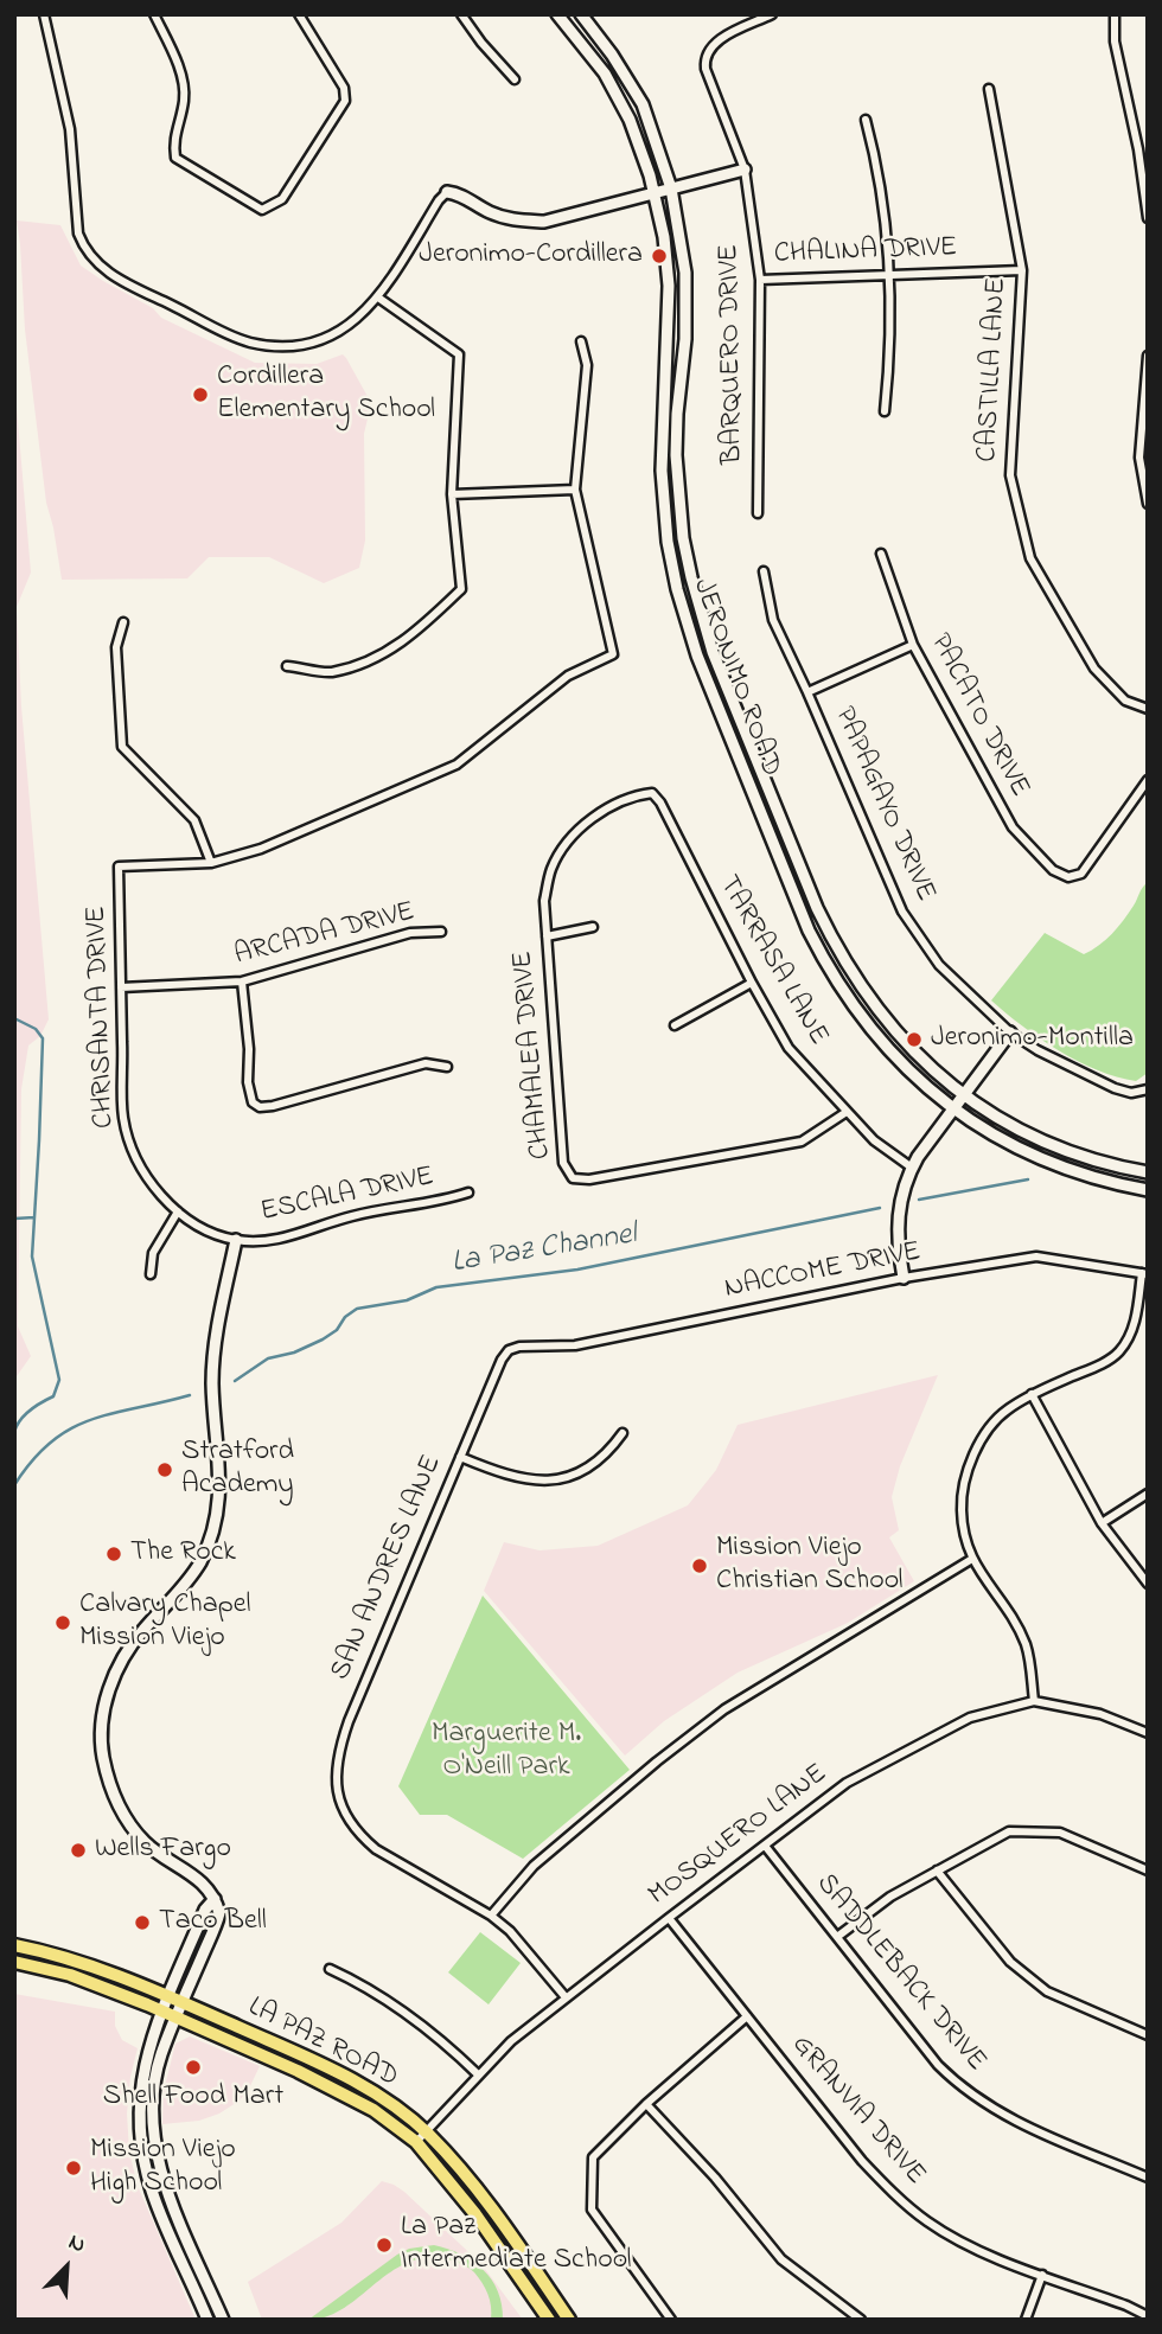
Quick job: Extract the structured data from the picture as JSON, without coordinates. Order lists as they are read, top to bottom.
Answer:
{
  "streets": {
    "main road": ["JERONIMO ROAD", "LA PAZ ROAD"],
    "street": [
      "CHALINA DRIVE",
      "BARQUERO DRIVE",
      "CASTILLA LANE",
      "PACATO DRIVE",
      "PAPAGAYO DRIVE",
      "ARCADA DRIVE",
      "TARRASA LANE",
      "CHRISANTA DRIVE",
      "CHAMALEA DRIVE",
      "ESCALA DRIVE",
      "NACCOME DRIVE",
      "SAN ANDRES LANE",
      "MOSQUERO LANE",
      "SADDLEBACK DRIVE",
      "GRANVIA DRIVE"
    ]
  },
  "crossings": [
    ["CHALINA DRIVE", "BARQUERO DRIVE"],
    ["CHALINA DRIVE", "CASTILLA LANE"],
    ["ARCADA DRIVE", "CHRISANTA DRIVE"],
    ["TARRASA LANE", "CHAMALEA DRIVE"],
    ["CHRISANTA DRIVE", "ESCALA DRIVE"],
    ["NACCOME DRIVE", "SAN ANDRES LANE"],
    ["MOSQUERO LANE", "SADDLEBACK DRIVE"],
    ["MOSQUERO LANE", "LA PAZ ROAD"],
    ["MOSQUERO LANE", "GRANVIA DRIVE"]
  ],
  "water": ["La Paz Channel"],
  "parks": ["Marguerite M. O'Neill Park"],
  "places": [
    "Jeronimo-Cordillera",
    "Cordillera Elementary School",
    "Jeronimo-Montilla",
    "Stratford Academy",
    "The Rock",
    "Mission Viejo Christian School",
    "Calvary Chapel Mission Viejo",
    "Wells Fargo",
    "Taco Bell",
    "Shell Food Mart",
    "Mission Viejo High School",
    "La Paz Intermediate School"
  ],
  "north": "top right"
}
